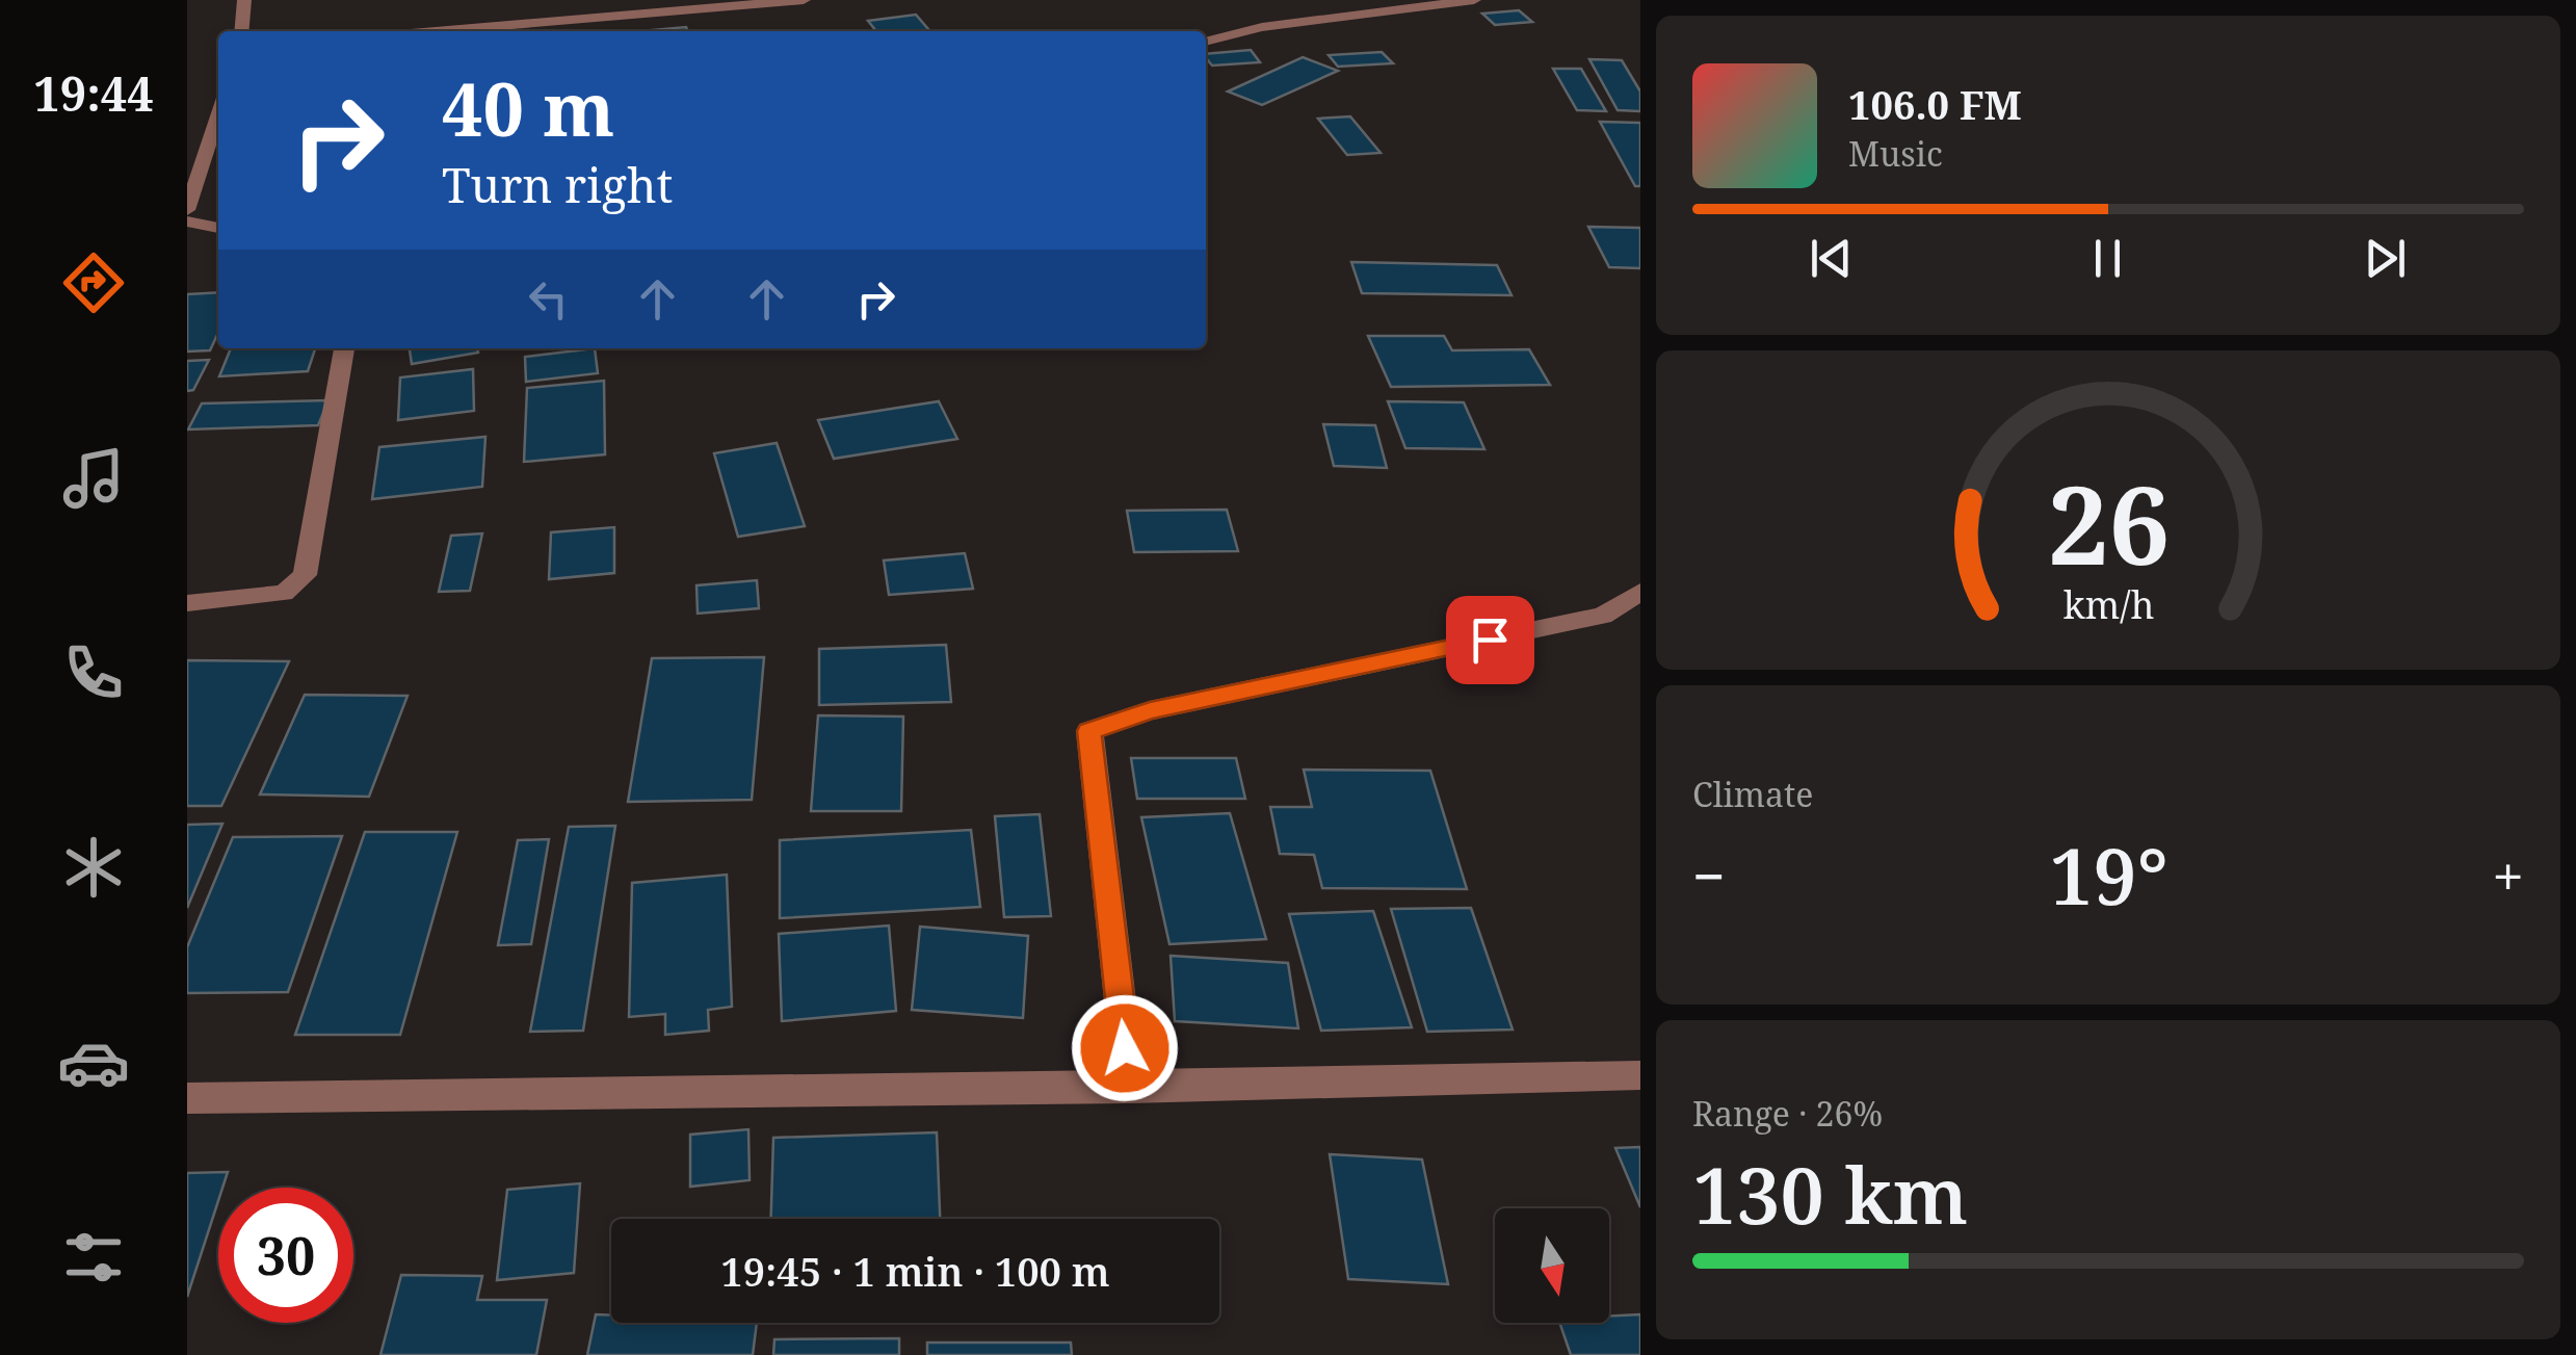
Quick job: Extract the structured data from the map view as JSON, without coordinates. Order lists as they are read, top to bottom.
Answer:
{
  "north": "bottom",
  "page": {
    "tabs": "19:44",
    "turn": ["40 m", "Turn right"],
    "song": ["106.0 FM", "Music"],
    "tile": [
      "Climate",
      ["Range · 26%", "130 km"]
    ],
    "heat": ["−", "19°", "+"],
    "limit": "30",
    "trip": "19:45 · 1 min · 100 m",
    "gauge": ["26", "km/h"]
  }
}
